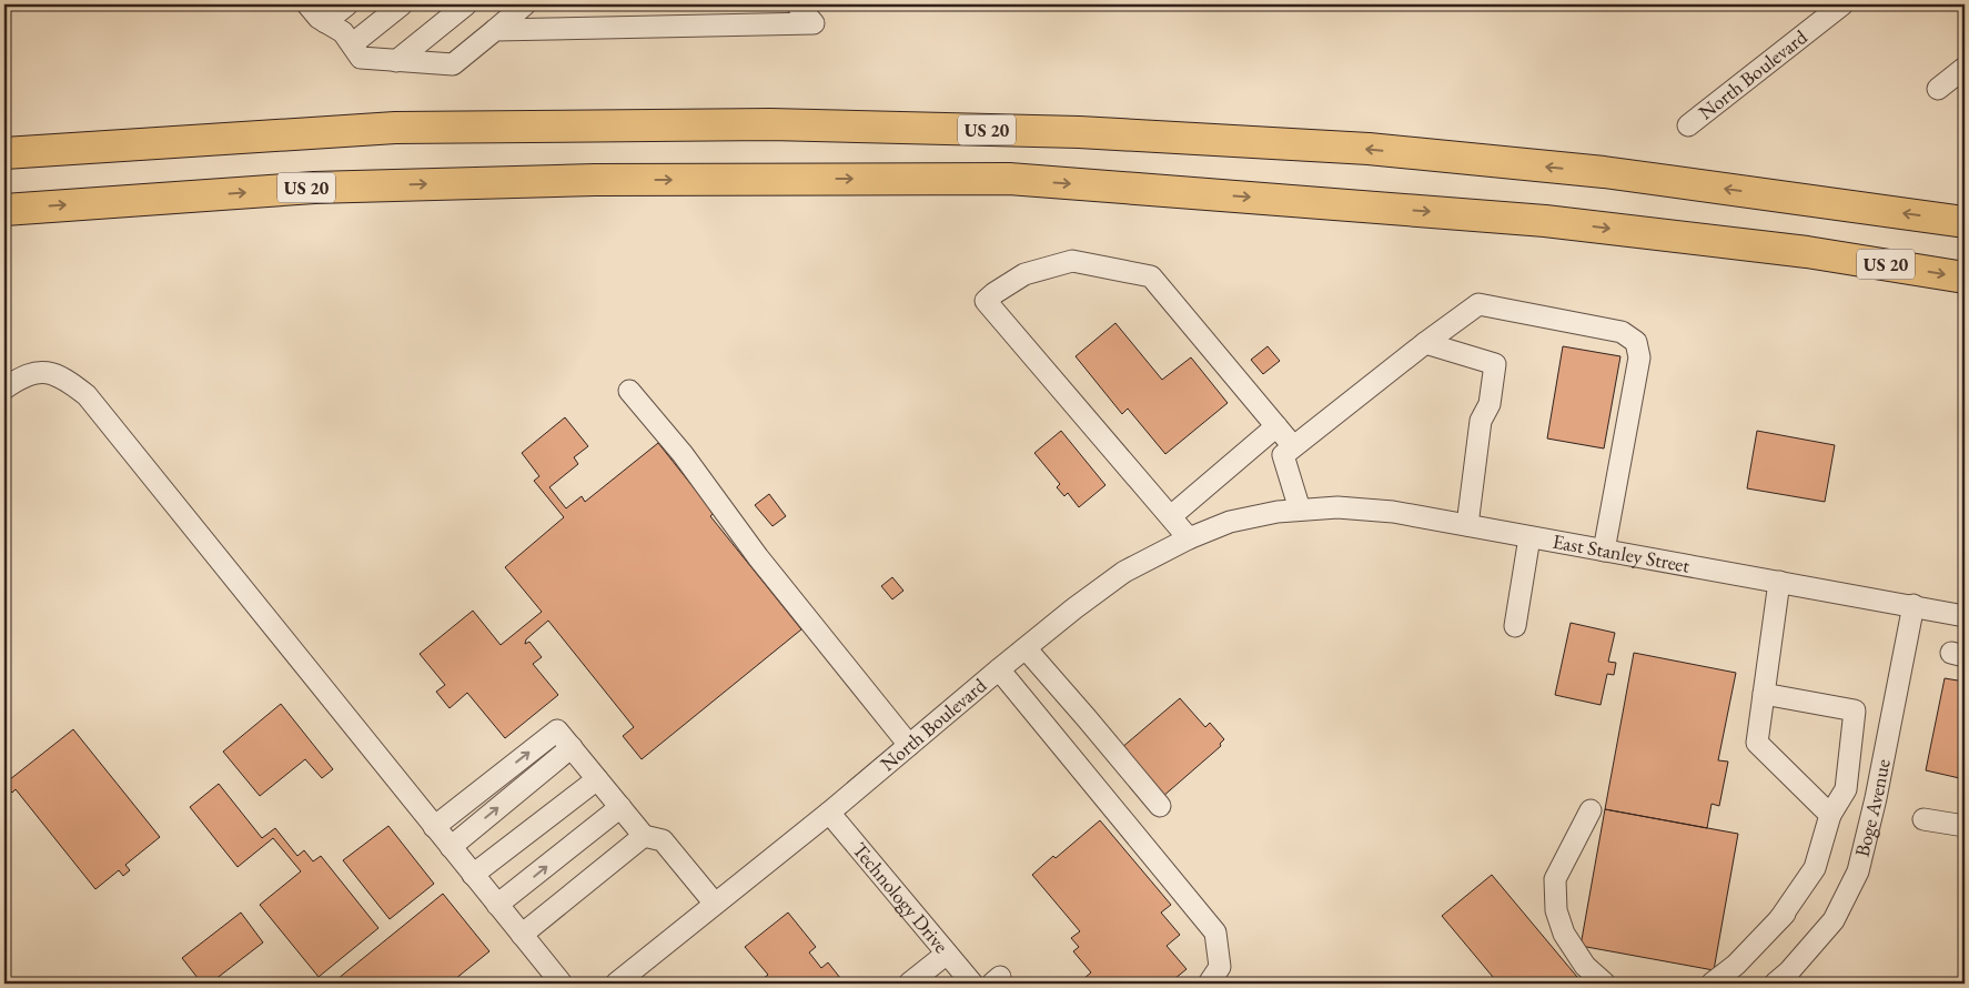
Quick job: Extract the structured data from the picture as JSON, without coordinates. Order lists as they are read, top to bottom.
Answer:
{
  "streets": {
    "highway": ["US 20"],
    "street": [
      "North Boulevard",
      "East Stanley Street",
      "Boge Avenue",
      "Technology Drive"
    ]
  },
  "crossings": [
    ["North Boulevard", "East Stanley Street"],
    ["North Boulevard", "Technology Drive"],
    ["East Stanley Street", "Boge Avenue"]
  ]
}
